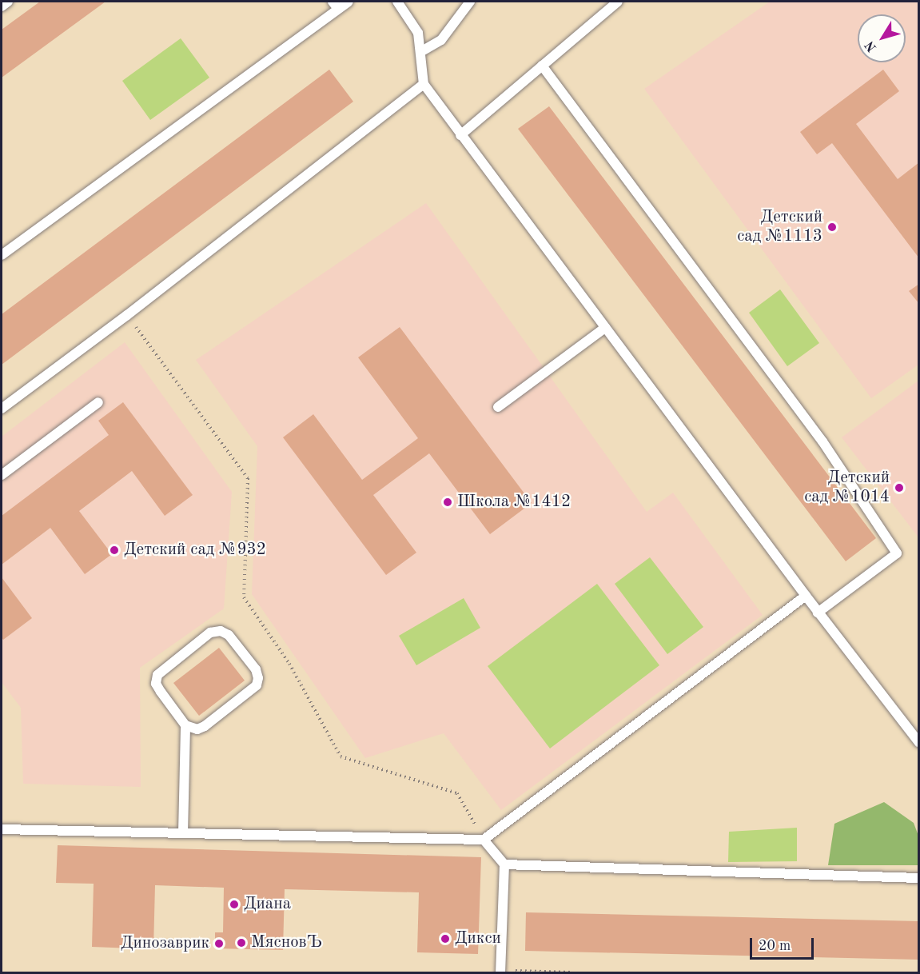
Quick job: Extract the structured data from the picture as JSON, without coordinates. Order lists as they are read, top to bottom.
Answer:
{
  "places": [
    "Детский сад №1113",
    "Детский сад №1014",
    "Школа №1412",
    "Детский сад №932",
    "Диана",
    "Дикси",
    "МясновЪ",
    "Динозаврик"
  ],
  "scale_bar": "20 m",
  "north": "bottom left"
}
